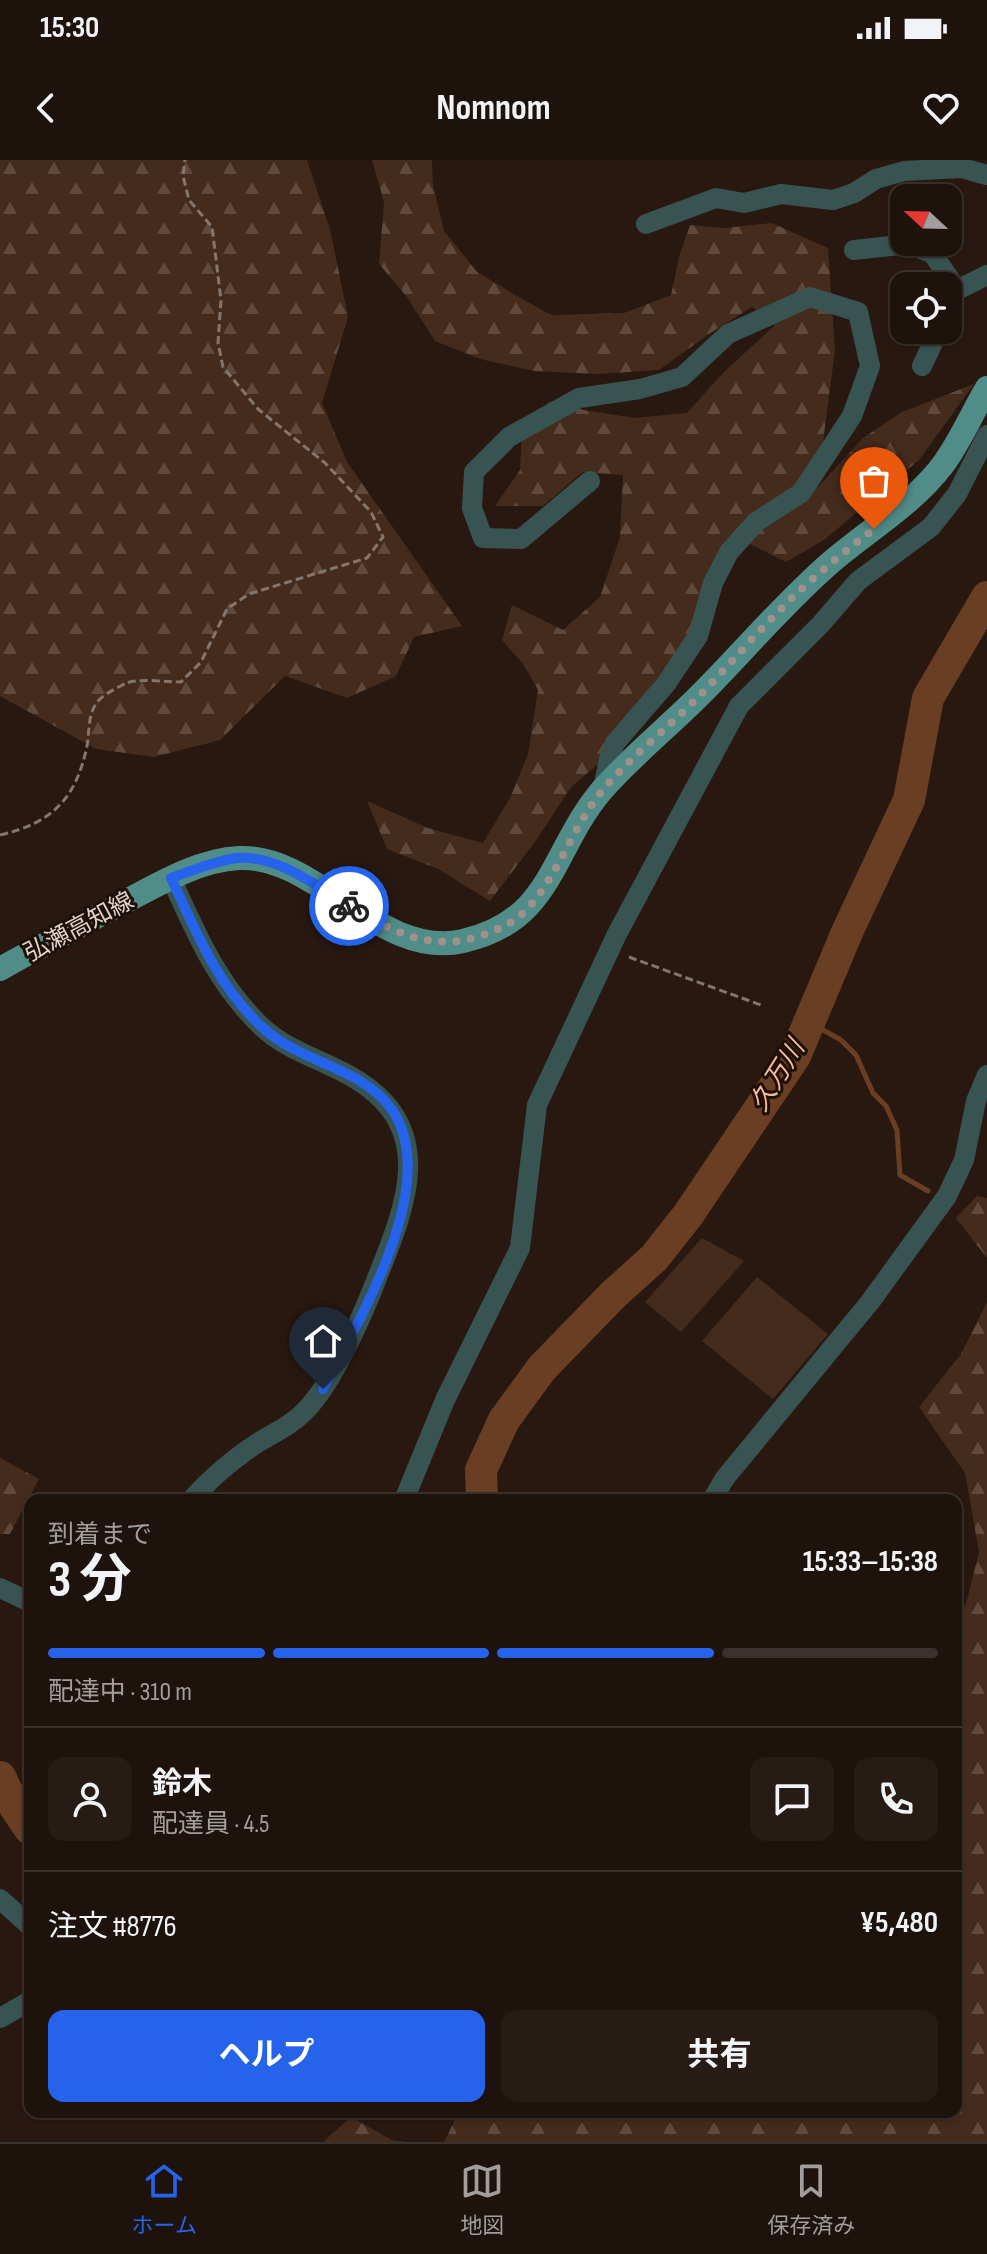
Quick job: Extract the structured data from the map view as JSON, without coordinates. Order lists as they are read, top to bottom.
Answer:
{
  "streets": {
    "main road": ["弘瀬高知線"]
  },
  "water": ["久万川"],
  "north": "left",
  "page": {
    "status": "15:30",
    "header": "Nomnom",
    "heading": ["3 分", "到着まで", "15:33–15:38"],
    "panel": [
      "鈴木",
      "配達員 · 4.5",
      "注文 #8776",
      "¥5,480"
    ],
    "bar": "配達中 · 310 m",
    "buttons": ["ヘルプ", "共有"],
    "tabs": ["ホーム", "地図", "保存済み"]
  }
}
